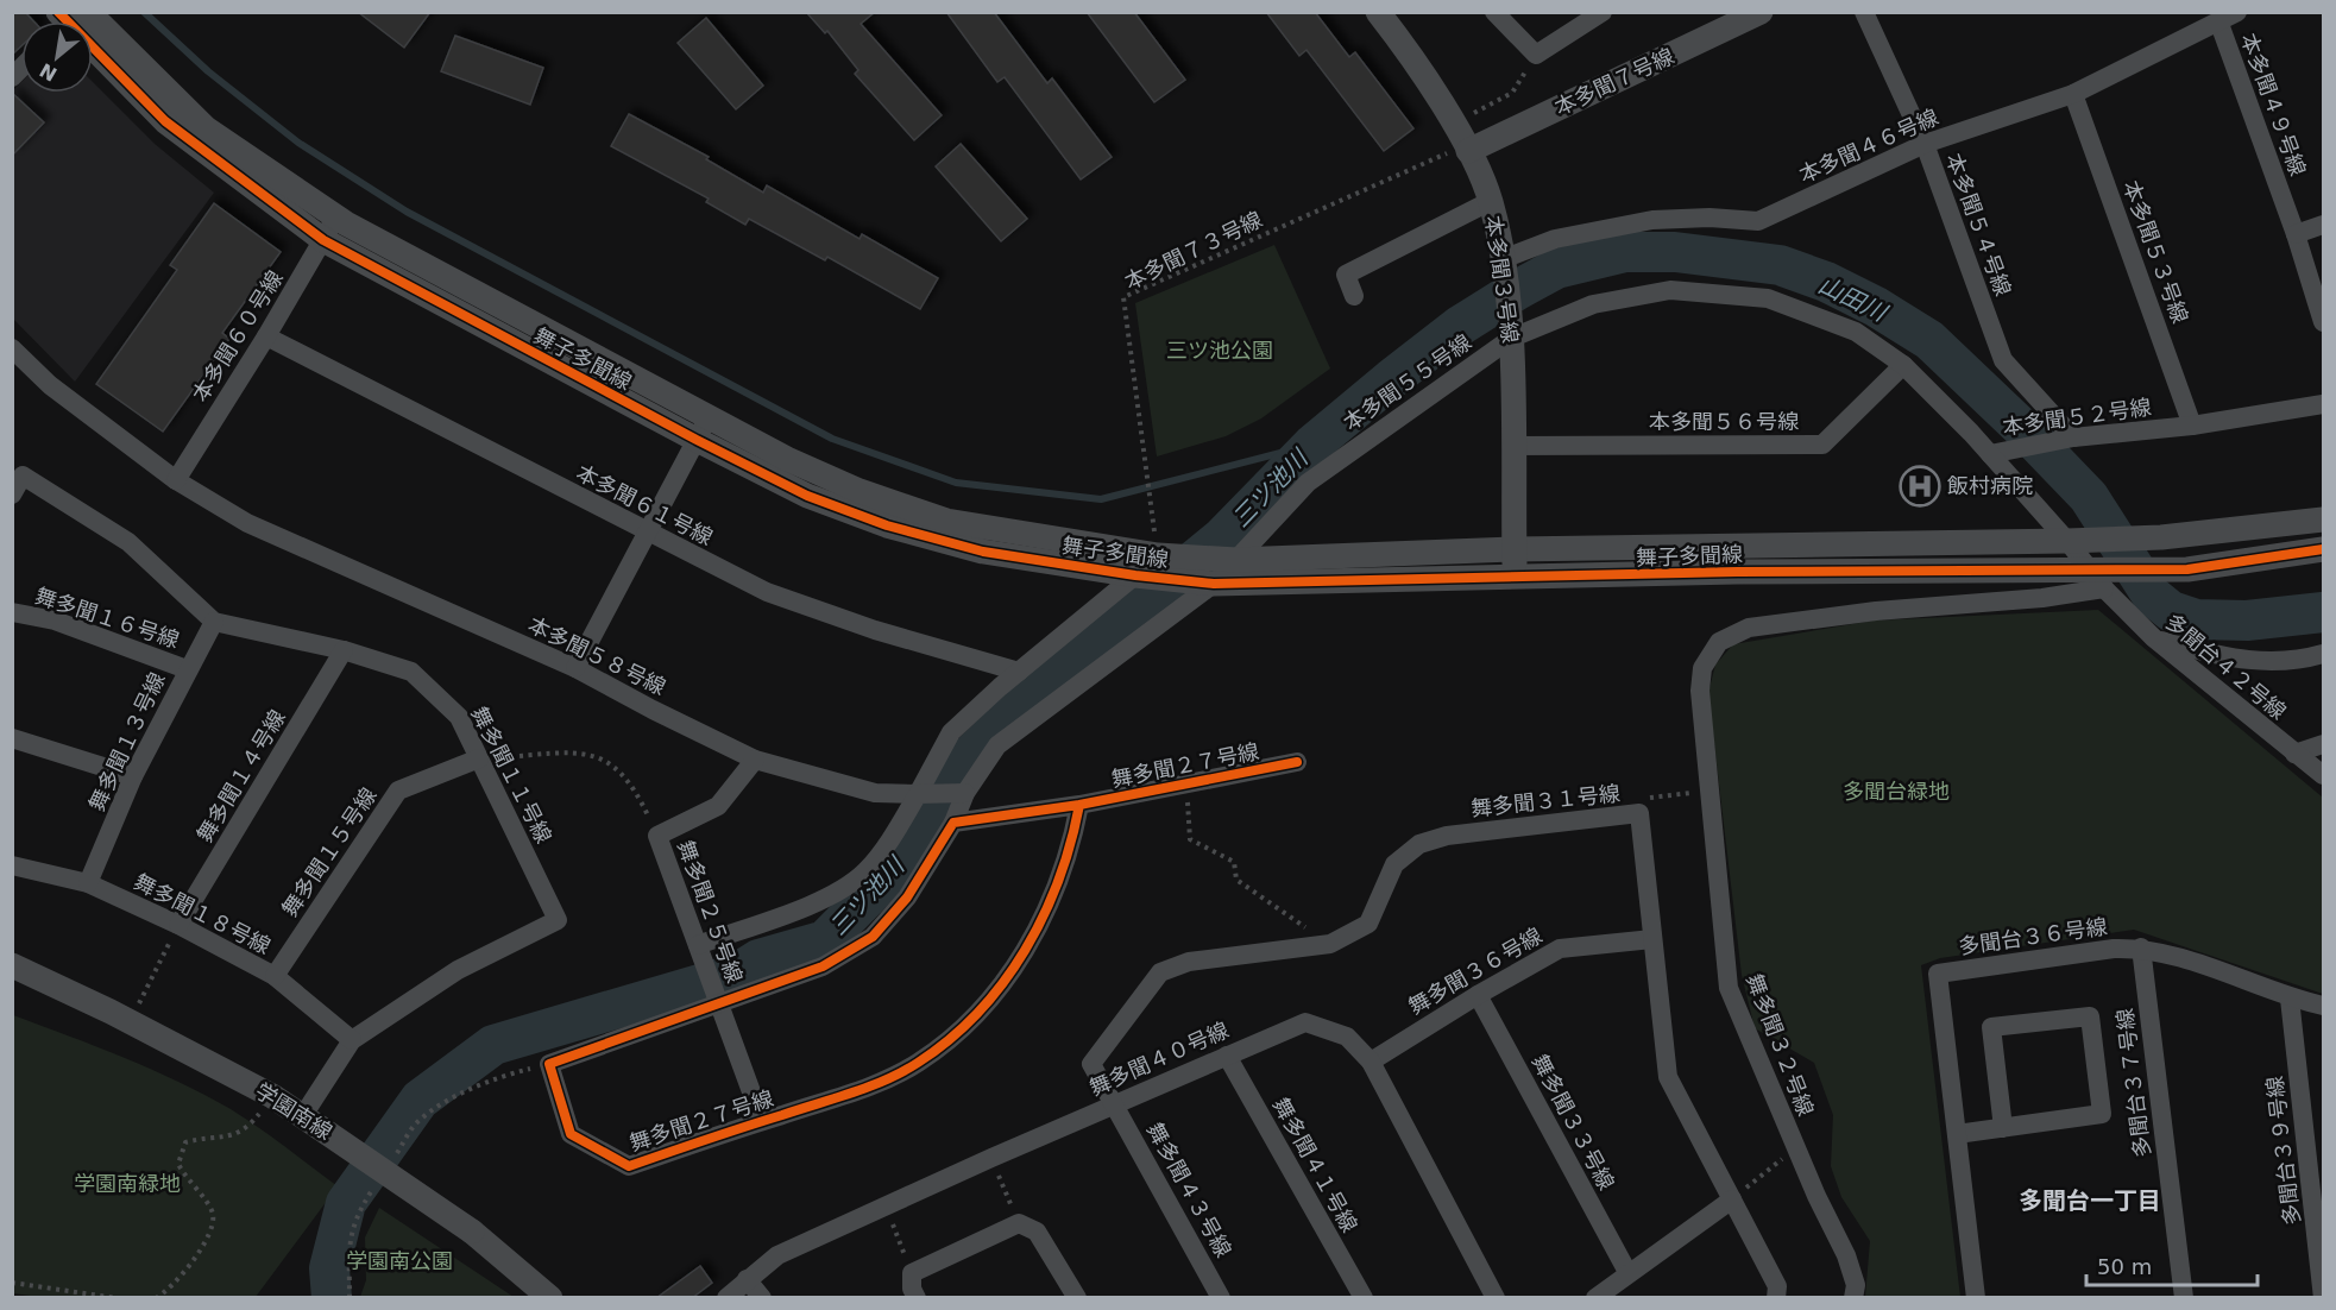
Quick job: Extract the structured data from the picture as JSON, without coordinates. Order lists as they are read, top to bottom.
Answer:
{
  "streets": {
    "street": [
      "本多聞７号線",
      "本多聞４９号線",
      "本多聞４６号線",
      "本多聞５４号線",
      "本多聞５３号線",
      "本多聞３号線",
      "本多聞６０号線",
      "舞子多聞線",
      "本多聞５５号線",
      "本多聞５２号線",
      "本多聞５６号線",
      "本多聞６１号線",
      "舞多聞１６号線",
      "本多聞５８号線",
      "多聞台４２号線",
      "舞多聞１３号線",
      "舞多聞２７号線",
      "舞多聞１１号線",
      "舞多聞１４号線",
      "舞多聞３１号線",
      "舞多聞１５号線",
      "舞多聞２５号線",
      "舞多聞１８号線",
      "多聞台３６号線",
      "舞多聞３６号線",
      "舞多聞３２号線",
      "舞多聞４０号線",
      "多聞台３７号線",
      "学園南線",
      "舞多聞３３号線",
      "多聞台３９号線",
      "舞多聞４１号線",
      "舞多聞４３号線"
    ],
    "path": ["本多聞７３号線"]
  },
  "crossings": [
    ["本多聞７号線", "本多聞７３号線"],
    ["本多聞７号線", "本多聞３号線"],
    ["本多聞４９号線", "本多聞４６号線"],
    ["本多聞４６号線", "本多聞５４号線"],
    ["本多聞４６号線", "本多聞５３号線"],
    ["本多聞４６号線", "本多聞３号線"],
    ["本多聞５４号線", "本多聞５２号線"],
    ["本多聞７３号線", "本多聞３号線"],
    ["本多聞５３号線", "本多聞５２号線"],
    ["本多聞３号線", "舞子多聞線"],
    ["本多聞３号線", "本多聞５５号線"],
    ["本多聞３号線", "本多聞５６号線"],
    ["本多聞６０号線", "舞子多聞線"],
    ["本多聞６０号線", "本多聞６１号線"],
    ["本多聞６０号線", "本多聞５８号線"],
    ["舞子多聞線", "本多聞５５号線"],
    ["舞子多聞線", "本多聞５２号線"],
    ["舞子多聞線", "多聞台４２号線"],
    ["舞子多聞線", "舞多聞３２号線"],
    ["本多聞５５号線", "本多聞５２号線"],
    ["本多聞５５号線", "本多聞５６号線"],
    ["本多聞５５号線", "舞多聞２７号線"],
    ["本多聞５２号線", "多聞台４２号線"],
    ["本多聞５２号線", "舞多聞３２号線"],
    ["舞多聞１６号線", "舞多聞１３号線"],
    ["本多聞５８号線", "舞多聞２５号線"],
    ["多聞台４２号線", "舞多聞３２号線"],
    ["舞多聞１３号線", "舞多聞１１号線"],
    ["舞多聞１３号線", "舞多聞１８号線"],
    ["舞多聞２７号線", "舞多聞２５号線"],
    ["舞多聞１１号線", "舞多聞１４号線"],
    ["舞多聞１１号線", "舞多聞１５号線"],
    ["舞多聞１１号線", "舞多聞１８号線"],
    ["舞多聞１１号線", "学園南線"],
    ["舞多聞１４号線", "舞多聞１８号線"],
    ["舞多聞３１号線", "舞多聞３６号線"],
    ["舞多聞３１号線", "舞多聞４０号線"],
    ["舞多聞３１号線", "舞多聞４３号線"],
    ["舞多聞１５号線", "舞多聞１８号線"],
    ["多聞台３６号線", "多聞台３７号線"],
    ["多聞台３６号線", "多聞台３９号線"],
    ["舞多聞３６号線", "舞多聞４０号線"],
    ["舞多聞３６号線", "舞多聞３３号線"],
    ["舞多聞４０号線", "舞多聞４１号線"],
    ["舞多聞４０号線", "舞多聞４３号線"]
  ],
  "districts": ["多聞台一丁目"],
  "water": ["山田川", "三ツ池川"],
  "parks": [
    "三ツ池公園",
    "多聞台緑地",
    "学園南緑地",
    "学園南公園"
  ],
  "places": {
    "hospital": ["飯村病院"]
  },
  "scale_bar": "50 m",
  "north": "bottom left"
}
